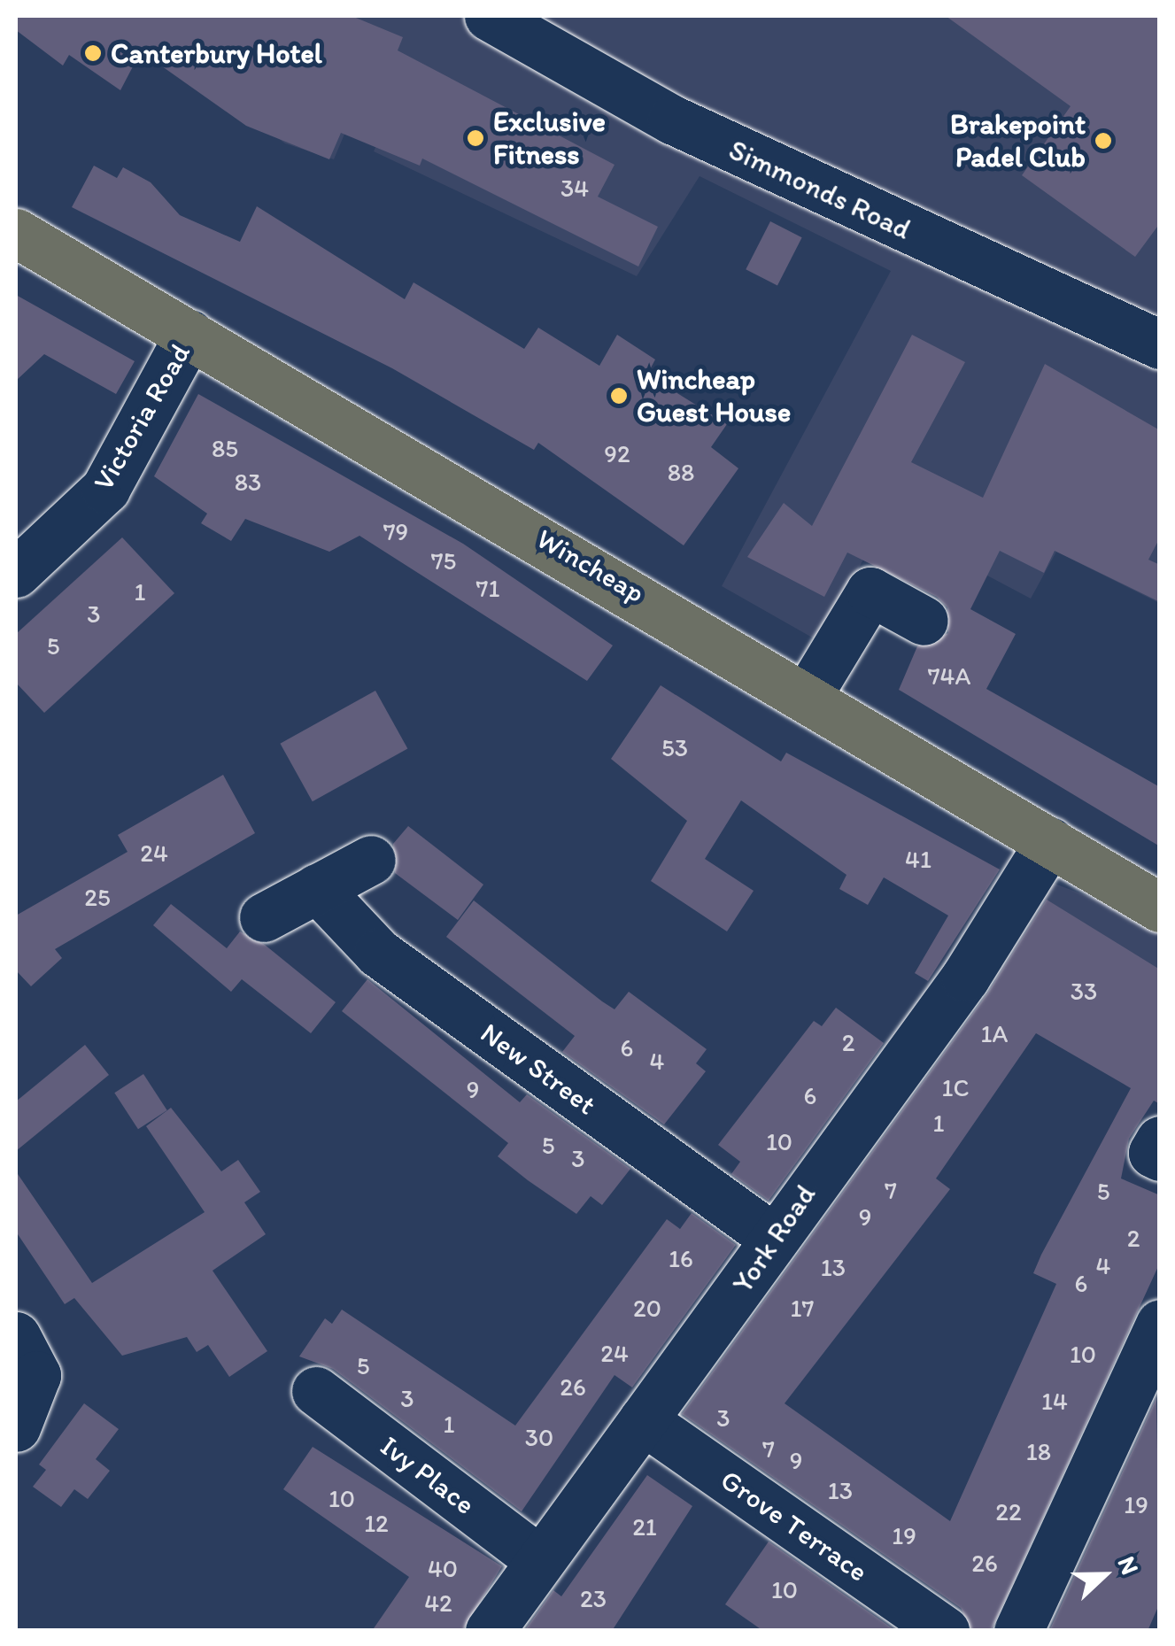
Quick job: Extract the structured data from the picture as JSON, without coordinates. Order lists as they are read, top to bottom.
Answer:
{
  "streets": {
    "highway": ["Wincheap"],
    "street": [
      "Simmonds Road",
      "Victoria Road",
      "New Street",
      "York Road",
      "Ivy Place",
      "Grove Terrace"
    ]
  },
  "crossings": [
    ["Victoria Road", "Wincheap"],
    ["Wincheap", "York Road"],
    ["New Street", "York Road"],
    ["York Road", "Ivy Place"],
    ["York Road", "Grove Terrace"]
  ],
  "places": [
    "Canterbury Hotel",
    "Exclusive Fitness",
    "Brakepoint Padel Club",
    "Wincheap Guest House"
  ],
  "house_numbers": [
    "34",
    "85",
    "92",
    "88",
    "83",
    "79",
    "75",
    "71",
    "1",
    "3",
    "5",
    "74A",
    "53",
    "24",
    "41",
    "25",
    "33",
    "1A",
    "2",
    "6",
    "4",
    "1C",
    "9",
    "6",
    "1",
    "10",
    "5",
    "3",
    "7",
    "5",
    "9",
    "2",
    "16",
    "4",
    "13",
    "6",
    "20",
    "17",
    "24",
    "10",
    "5",
    "26",
    "3",
    "14",
    "3",
    "1",
    "30",
    "7",
    "18",
    "9",
    "13",
    "10",
    "19",
    "22",
    "12",
    "21",
    "19",
    "26",
    "40",
    "10",
    "23",
    "42"
  ],
  "north": "right"
}
